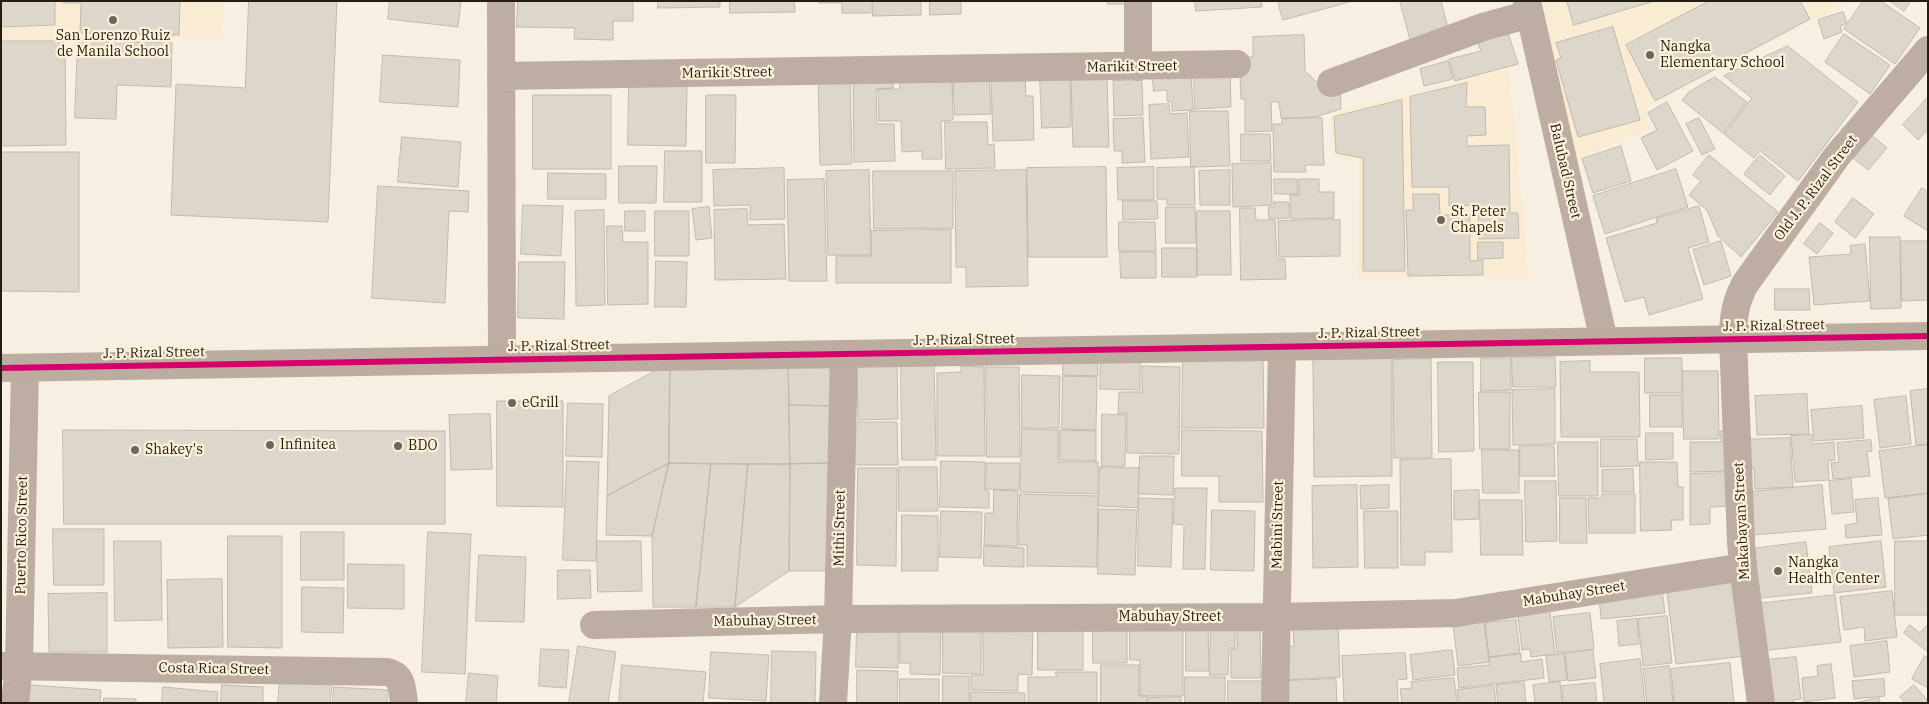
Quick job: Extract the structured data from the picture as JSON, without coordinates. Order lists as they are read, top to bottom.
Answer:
{
  "streets": {
    "main road": ["J. P. Rizal Street"],
    "street": [
      "Marikit Street",
      "Balubad Street",
      "Old J. P. Rizal Street",
      "Makabayan Street",
      "Mabini Street",
      "Mithi Street",
      "Puerto Rico Street",
      "Mabuhay Street",
      "Costa Rica Street"
    ]
  },
  "crossings": [
    ["Balubad Street", "J. P. Rizal Street"],
    ["Old J. P. Rizal Street", "J. P. Rizal Street"],
    ["Old J. P. Rizal Street", "Makabayan Street"],
    ["J. P. Rizal Street", "Makabayan Street"],
    ["J. P. Rizal Street", "Mabini Street"],
    ["J. P. Rizal Street", "Mithi Street"],
    ["J. P. Rizal Street", "Puerto Rico Street"],
    ["Makabayan Street", "Mabuhay Street"],
    ["Mabini Street", "Mabuhay Street"],
    ["Mithi Street", "Mabuhay Street"],
    ["Puerto Rico Street", "Costa Rica Street"]
  ],
  "places": [
    "San Lorenzo Ruiz de Manila School",
    "Nangka Elementary School",
    "St. Peter Chapels",
    "eGrill",
    "Infinitea",
    "BDO",
    "Shakey's",
    "Nangka Health Center"
  ]
}
